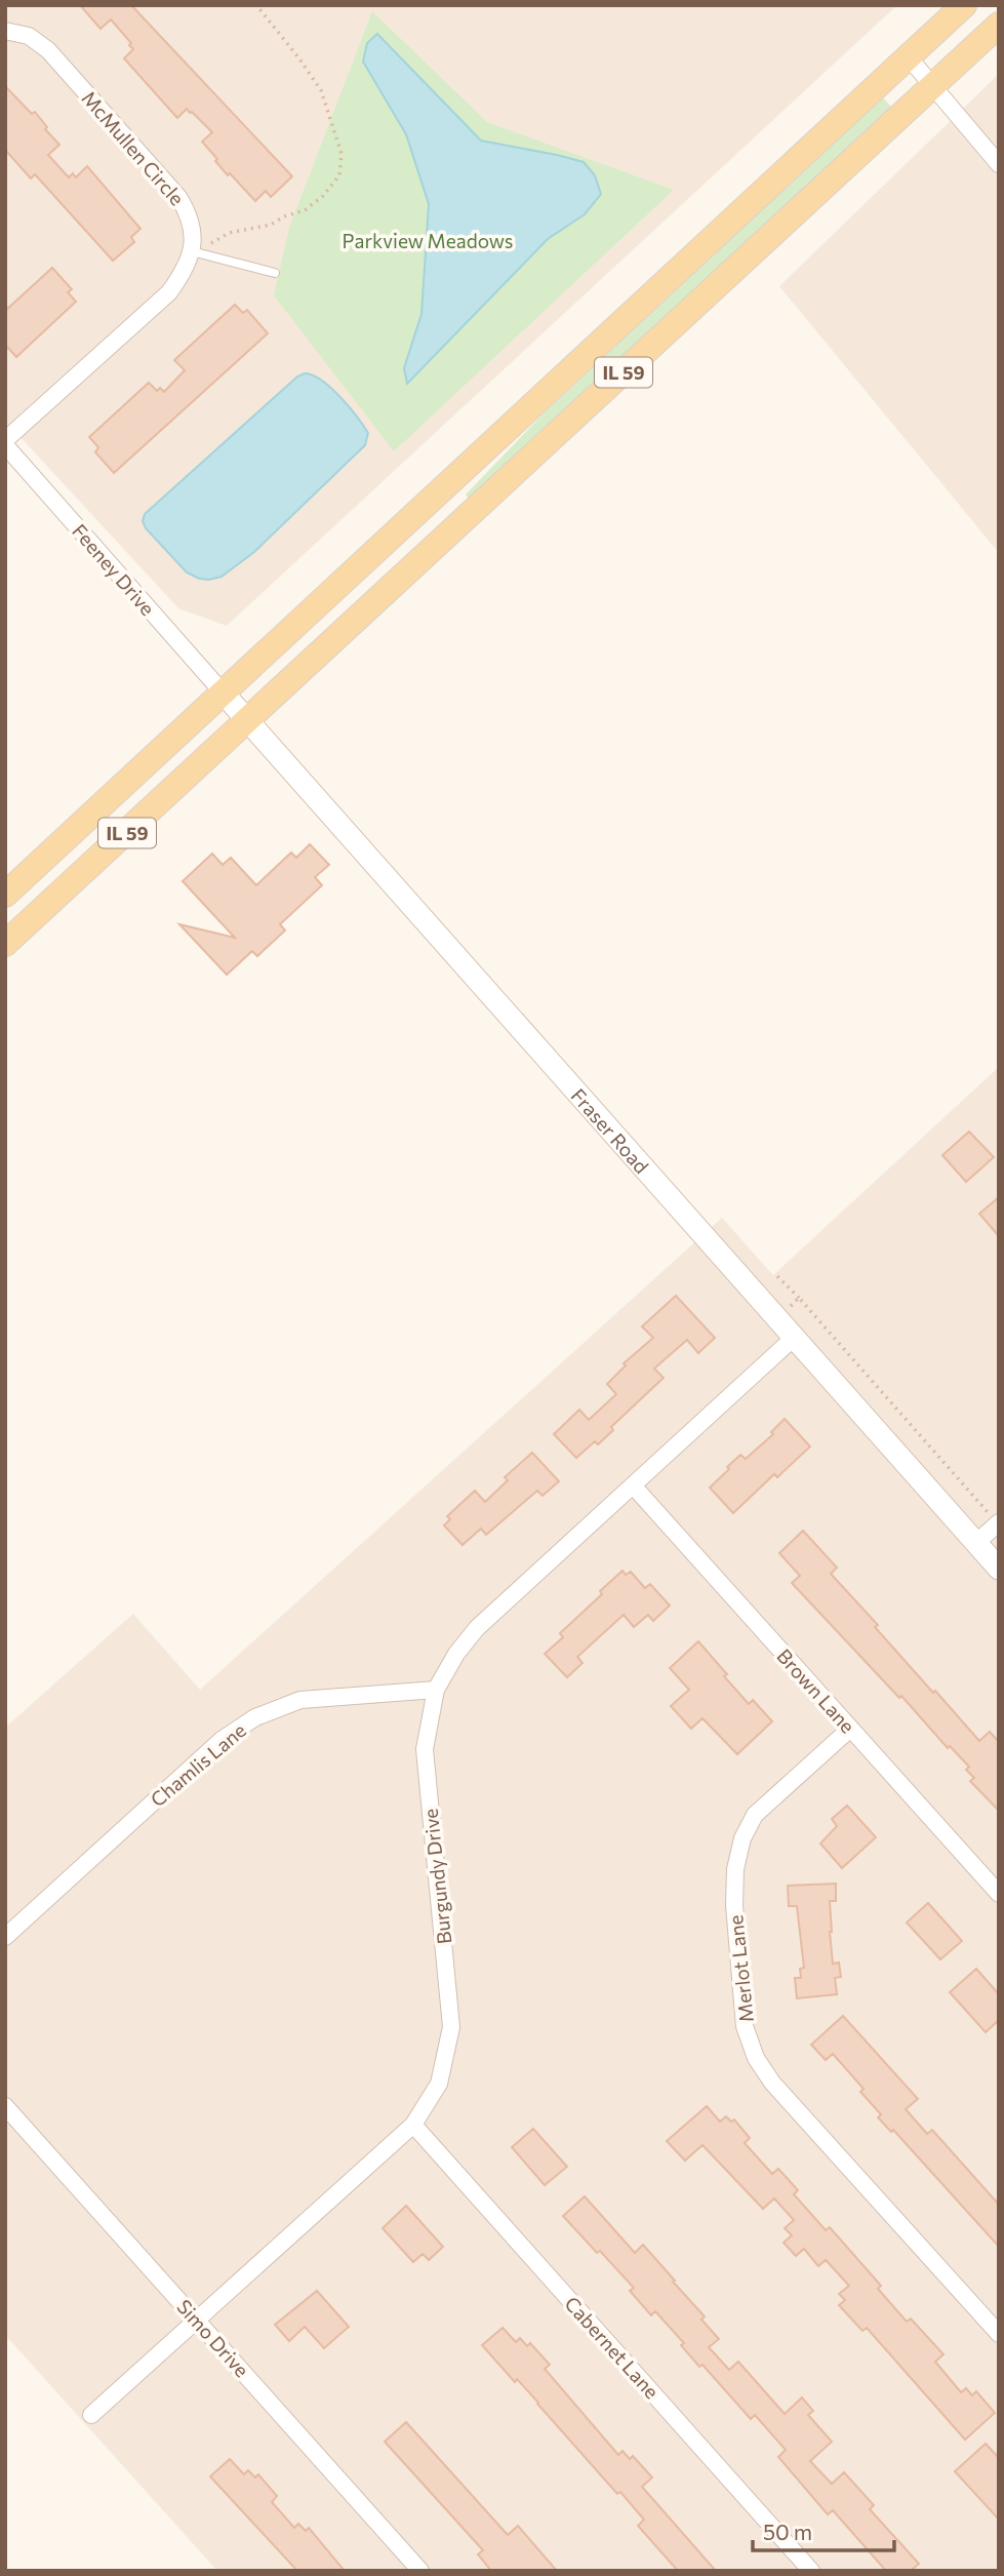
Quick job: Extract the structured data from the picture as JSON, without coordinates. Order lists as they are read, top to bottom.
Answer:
{
  "streets": {
    "main road": ["IL 59"],
    "street": [
      "McMullen Circle",
      "Feeney Drive",
      "Fraser Road",
      "Brown Lane",
      "Chamlis Lane",
      "Burgundy Drive",
      "Merlot Lane",
      "Simo Drive",
      "Cabernet Lane"
    ]
  },
  "crossings": [
    ["IL 59", "Feeney Drive"],
    ["IL 59", "Fraser Road"],
    ["Feeney Drive", "Fraser Road"],
    ["Fraser Road", "Burgundy Drive"],
    ["Brown Lane", "Burgundy Drive"],
    ["Brown Lane", "Merlot Lane"],
    ["Chamlis Lane", "Burgundy Drive"],
    ["Burgundy Drive", "Simo Drive"],
    ["Burgundy Drive", "Cabernet Lane"]
  ],
  "parks": ["Parkview Meadows"],
  "scale_bar": "50 m"
}
